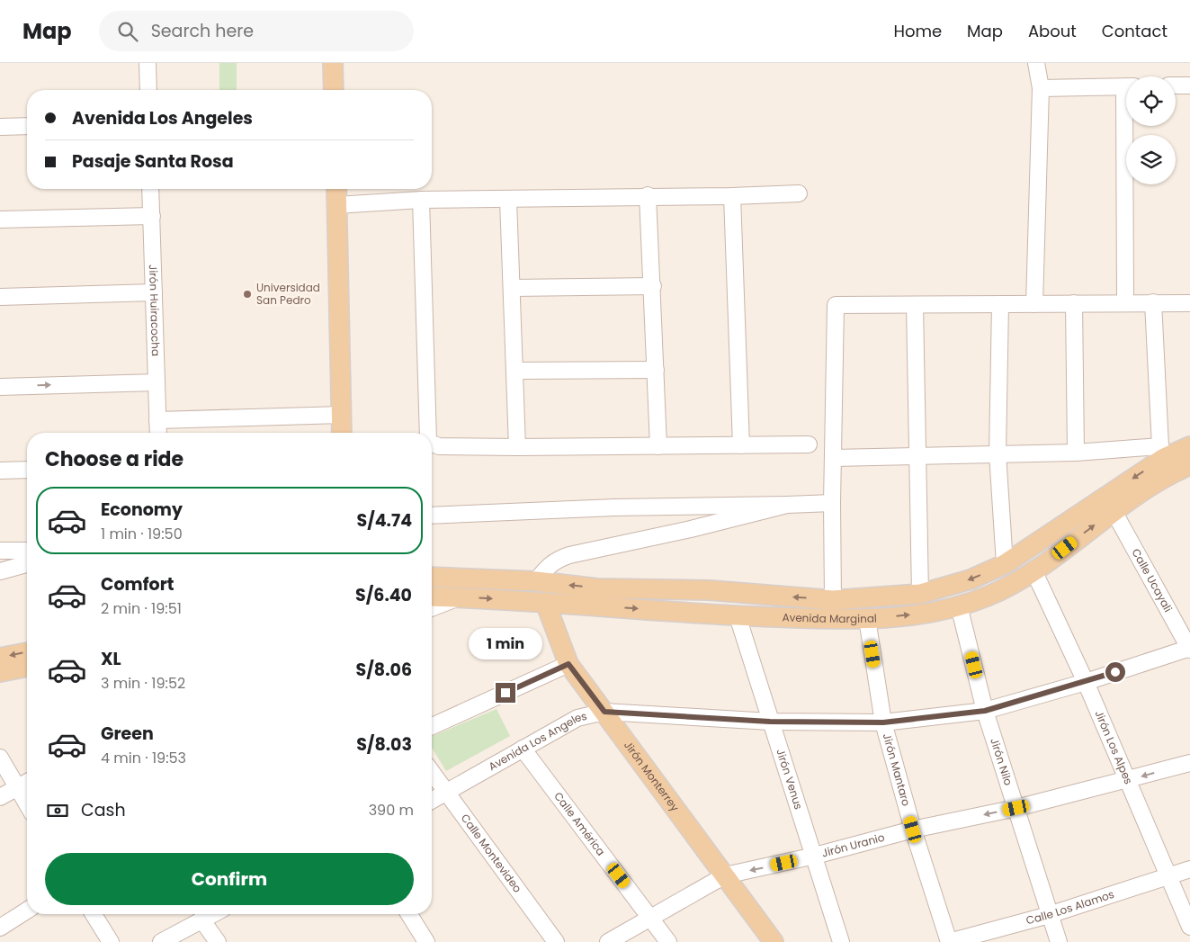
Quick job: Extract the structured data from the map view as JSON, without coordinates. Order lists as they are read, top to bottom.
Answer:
{
  "streets": {
    "main road": ["Avenida Marginal", "Jirón Monterrey"],
    "street": [
      "Jirón Huiracocha",
      "Calle Ucayali",
      "Avenida Los Angeles",
      "Jirón Los Alpes",
      "Jirón Nilo",
      "Jirón Mantaro",
      "Jirón Venus",
      "Calle América",
      "Jirón Uranio",
      "Calle Montevideo",
      "Calle Los Alamos"
    ]
  },
  "crossings": [
    ["Calle Ucayali", "Avenida Marginal"],
    ["Calle Ucayali", "Avenida Los Angeles"],
    ["Avenida Marginal", "Jirón Los Alpes"],
    ["Avenida Marginal", "Jirón Nilo"],
    ["Avenida Marginal", "Jirón Mantaro"],
    ["Avenida Marginal", "Jirón Monterrey"],
    ["Avenida Marginal", "Jirón Venus"],
    ["Avenida Los Angeles", "Jirón Los Alpes"],
    ["Avenida Los Angeles", "Jirón Nilo"],
    ["Avenida Los Angeles", "Jirón Mantaro"],
    ["Avenida Los Angeles", "Jirón Monterrey"],
    ["Avenida Los Angeles", "Jirón Venus"],
    ["Avenida Los Angeles", "Calle América"],
    ["Avenida Los Angeles", "Calle Montevideo"],
    ["Jirón Los Alpes", "Jirón Uranio"],
    ["Jirón Los Alpes", "Calle Los Alamos"],
    ["Jirón Nilo", "Jirón Uranio"],
    ["Jirón Nilo", "Calle Los Alamos"],
    ["Jirón Mantaro", "Jirón Uranio"],
    ["Jirón Mantaro", "Calle Los Alamos"],
    ["Jirón Monterrey", "Jirón Uranio"],
    ["Jirón Venus", "Jirón Uranio"],
    ["Calle América", "Jirón Uranio"]
  ],
  "one_way": ["Jirón Uranio"],
  "places": ["Universidad San Pedro"],
  "page": {
    "header": "Map",
    "search": "Search here",
    "nav": [
      "Home",
      "Map",
      "About",
      "Contact"
    ],
    "banner": ["Avenida Los Angeles", "Pasaje Santa Rosa"],
    "heading": "Choose a ride",
    "list": [
      {
        "name": "Economy",
        "note": "1 min · 19:50",
        "value": "S/4.74"
      },
      {
        "name": "Comfort",
        "note": "2 min · 19:51",
        "value": "S/6.40"
      },
      {
        "name": "XL",
        "note": "3 min · 19:52",
        "value": "S/8.06"
      },
      {
        "name": "Green",
        "note": "4 min · 19:53",
        "value": "S/8.03"
      }
    ],
    "bubble": "1 min",
    "pay": ["Cash", "390 m"],
    "buttons": "Confirm"
  }
}
